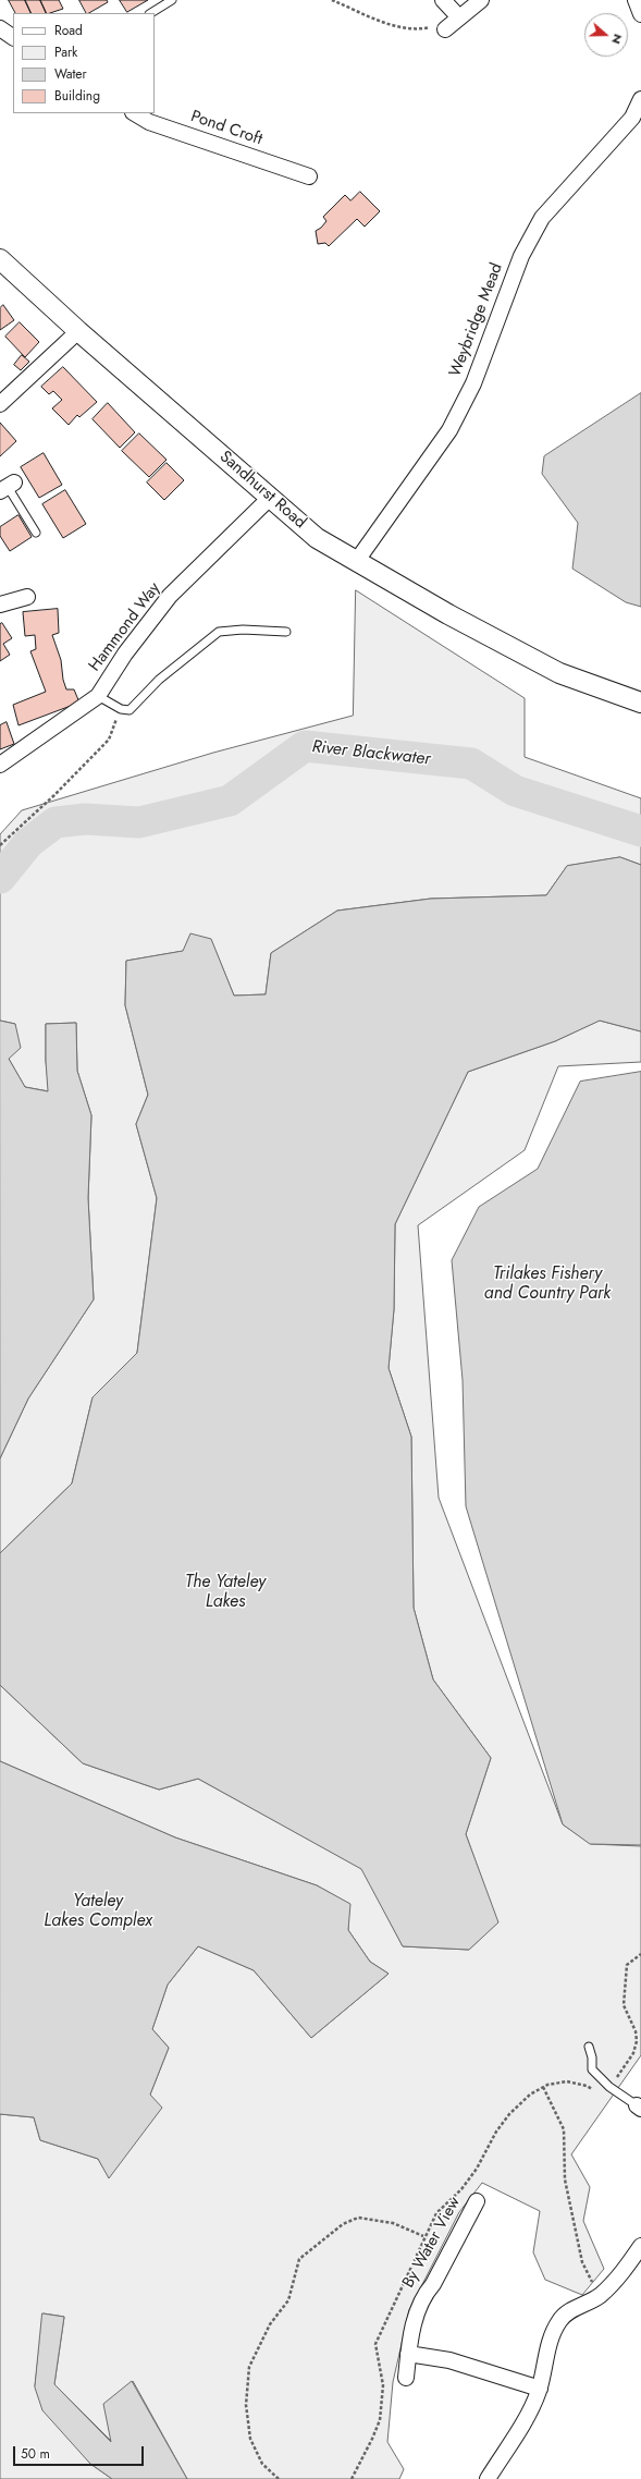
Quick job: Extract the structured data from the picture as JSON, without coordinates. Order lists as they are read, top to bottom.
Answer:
{
  "streets": {
    "street": [
      "Pond Croft",
      "Weybridge Mead",
      "Sandhurst Road",
      "Hammond Way",
      "By Water View"
    ]
  },
  "crossings": [
    ["Weybridge Mead", "Sandhurst Road"],
    ["Sandhurst Road", "Hammond Way"]
  ],
  "water": [
    "River Blackwater",
    "Trilakes Fishery and Country Park",
    "The Yateley Lakes",
    "Yateley Lakes Complex"
  ],
  "legend": [
    "Road",
    "Park",
    "Water",
    "Building"
  ],
  "scale_bar": "50 m",
  "north": "right"
}
